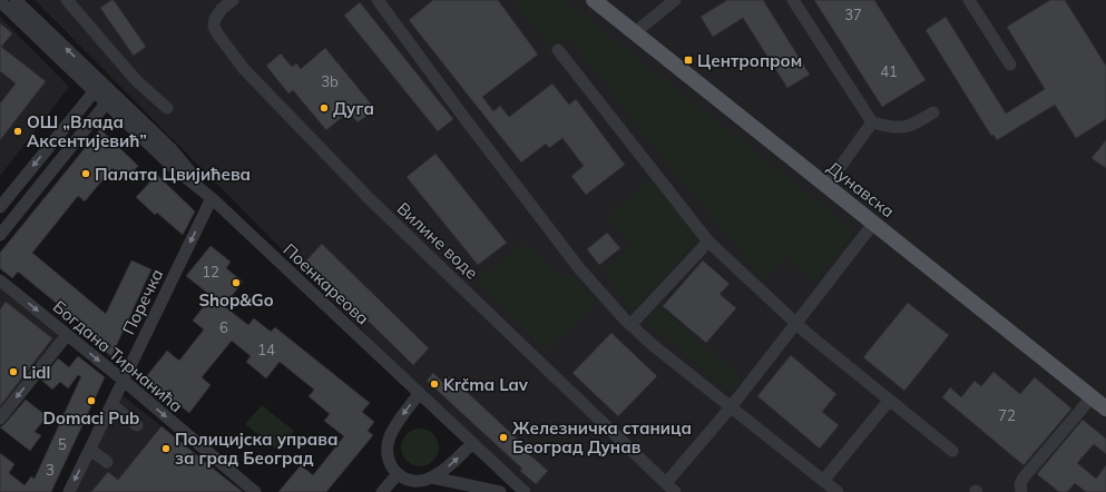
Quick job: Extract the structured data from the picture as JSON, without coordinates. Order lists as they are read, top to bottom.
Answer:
{
  "streets": {
    "main road": ["Дунавска"],
    "street": [
      "Вилине воде",
      "Поенкареова",
      "Поречка",
      "Богдана Тирнанића"
    ]
  },
  "crossings": [
    ["Поенкареова", "Поречка"],
    ["Поречка", "Богдана Тирнанића"]
  ],
  "one_way": ["Поречка", "Богдана Тирнанића"],
  "places": {
    "transit": ["Центропром"],
    "other": [
      "Дуга",
      "ОШ „Влада Аксентијевић”",
      "Палата Цвијићева",
      "Shop&Go",
      "Lidl",
      "Krčma Lav",
      "Domaci Pub",
      "Железничка станица Београд Дунав",
      "Полицијска управа за град Београд"
    ]
  },
  "house_numbers": [
    "37",
    "41",
    "3b",
    "12",
    "6",
    "14",
    "72",
    "5",
    "3"
  ]
}
